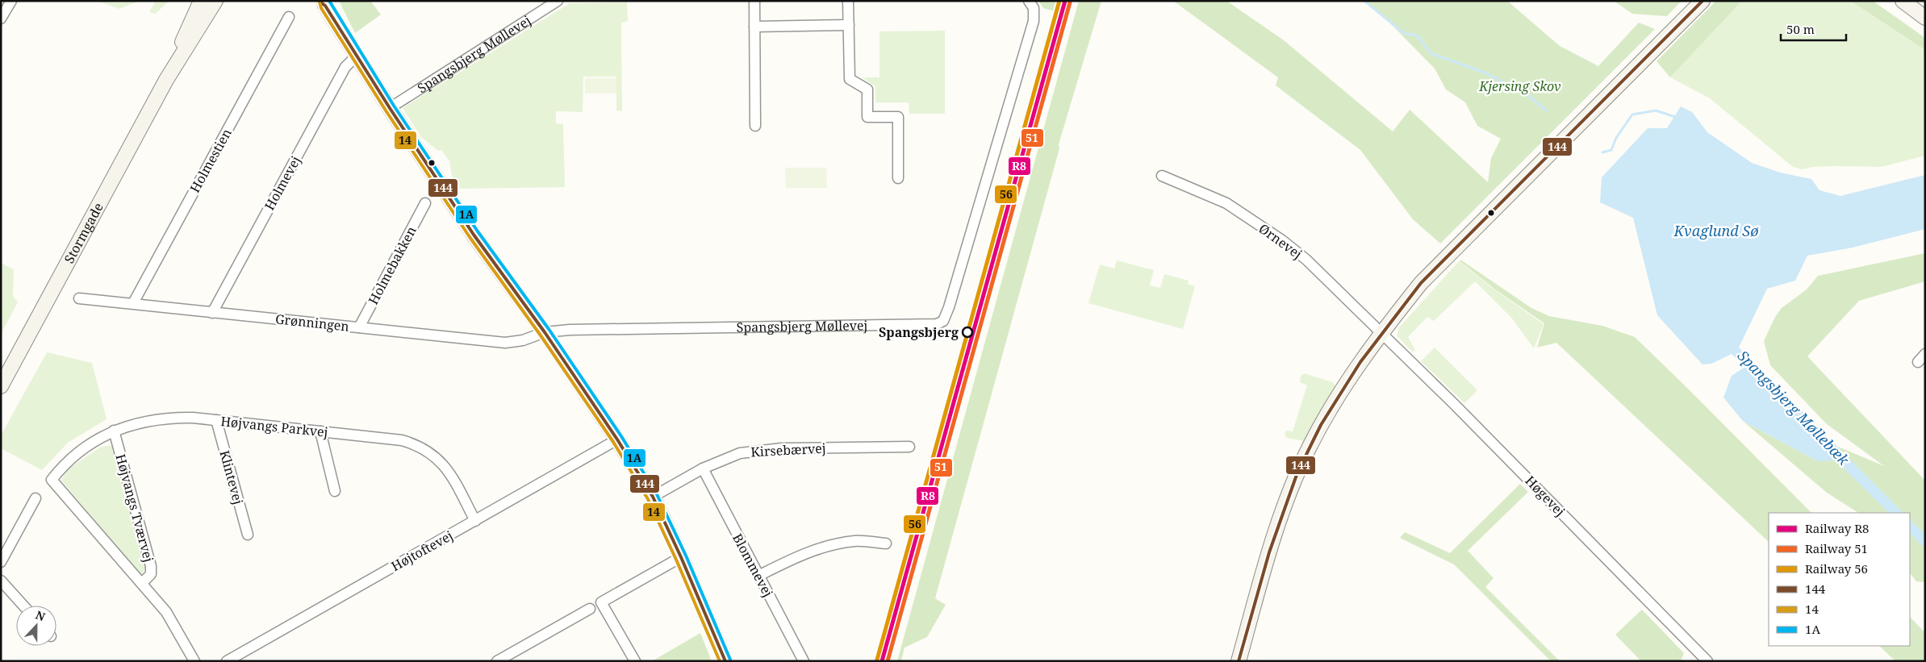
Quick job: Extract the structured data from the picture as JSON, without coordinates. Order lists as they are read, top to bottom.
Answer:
{
  "streets": {
    "street": [
      "Spangsbjerg Møllevej",
      "Holmestien",
      "Holmevej",
      "Stormgade",
      "Ørnevej",
      "Holmebakken",
      "Grønningen",
      "Højvangs Parkvej",
      "Kirsebærvej",
      "Klintevej",
      "Høgevej",
      "Højvangs Tværvej",
      "Højtoftevej",
      "Blommevej"
    ]
  },
  "crossings": [
    ["Spangsbjerg Møllevej", "Grønningen"],
    ["Holmestien", "Grønningen"],
    ["Holmevej", "Grønningen"],
    ["Ørnevej", "Høgevej"],
    ["Holmebakken", "Grønningen"],
    ["Højvangs Parkvej", "Klintevej"],
    ["Højvangs Parkvej", "Højvangs Tværvej"],
    ["Højvangs Parkvej", "Højtoftevej"],
    ["Kirsebærvej", "Blommevej"]
  ],
  "water": ["Kvaglund Sø", "Spangsbjerg Møllebæk"],
  "parks": ["Kjersing Skov"],
  "places": ["Spangsbjerg"],
  "lines": [
    "rail line R8",
    "rail line 56",
    "transit line 144",
    "transit line 1A",
    "transit line 14",
    "rail line 51"
  ],
  "legend": [
    "Railway R8",
    "Railway 51",
    "Railway 56",
    "144",
    "14",
    "1A"
  ],
  "scale_bar": "50 m",
  "north": "top"
}
